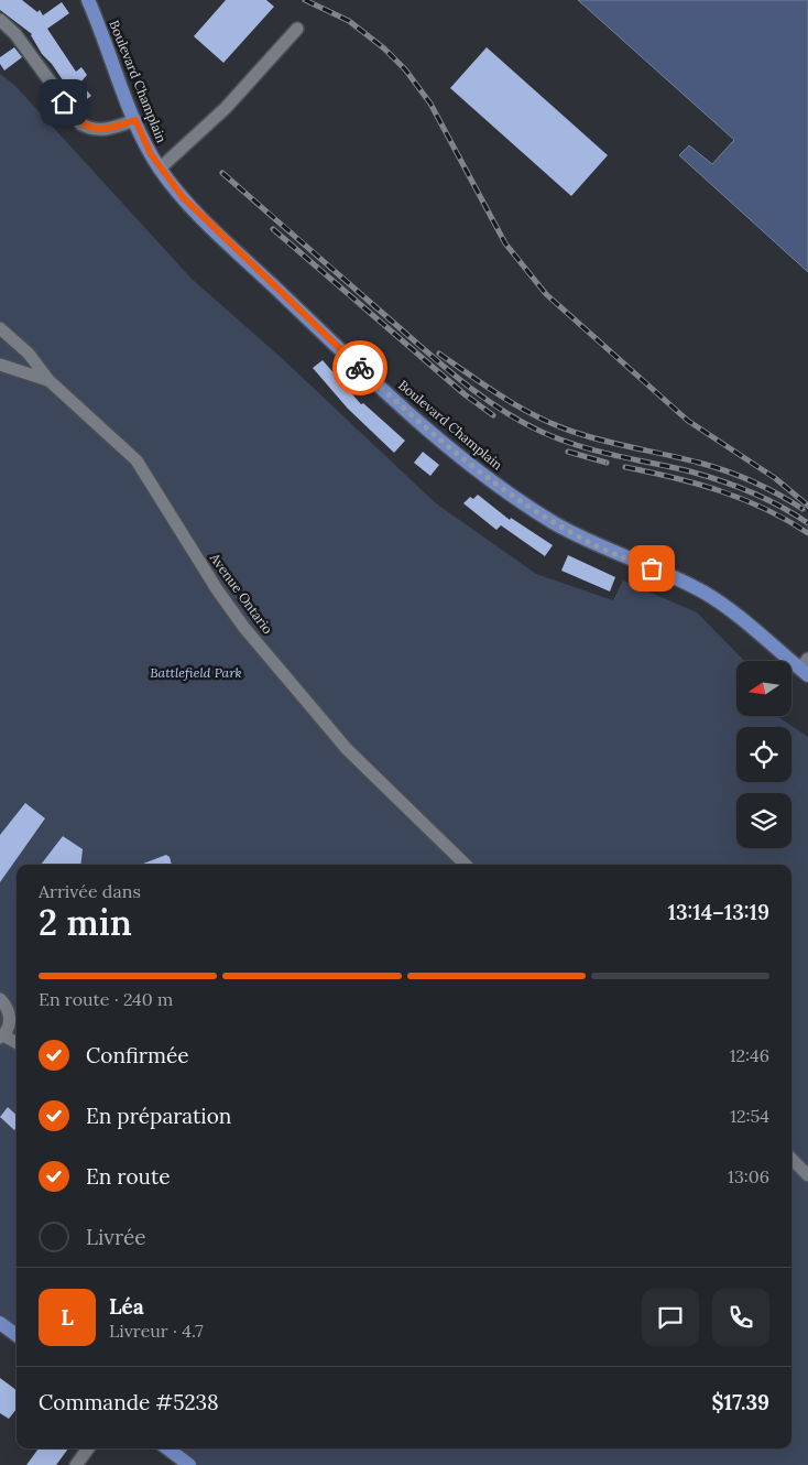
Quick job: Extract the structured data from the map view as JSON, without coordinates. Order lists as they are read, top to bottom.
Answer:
{
  "streets": {
    "main road": ["Boulevard Champlain"],
    "street": ["Avenue Ontario"]
  },
  "parks": ["Battlefield Park"],
  "north": "left",
  "page": {
    "heading": ["2 min", "Arrivée dans", "13:14–13:19"],
    "panel": [
      "Léa",
      "Livreur · 4.7",
      "Commande #5238",
      "$17.39"
    ],
    "bar": "En route · 240 m",
    "list": [
      ["Confirmée", "12:46"],
      ["En préparation", "12:54"],
      ["En route", "13:06"],
      "Livrée"
    ],
    "round": "L"
  }
}
